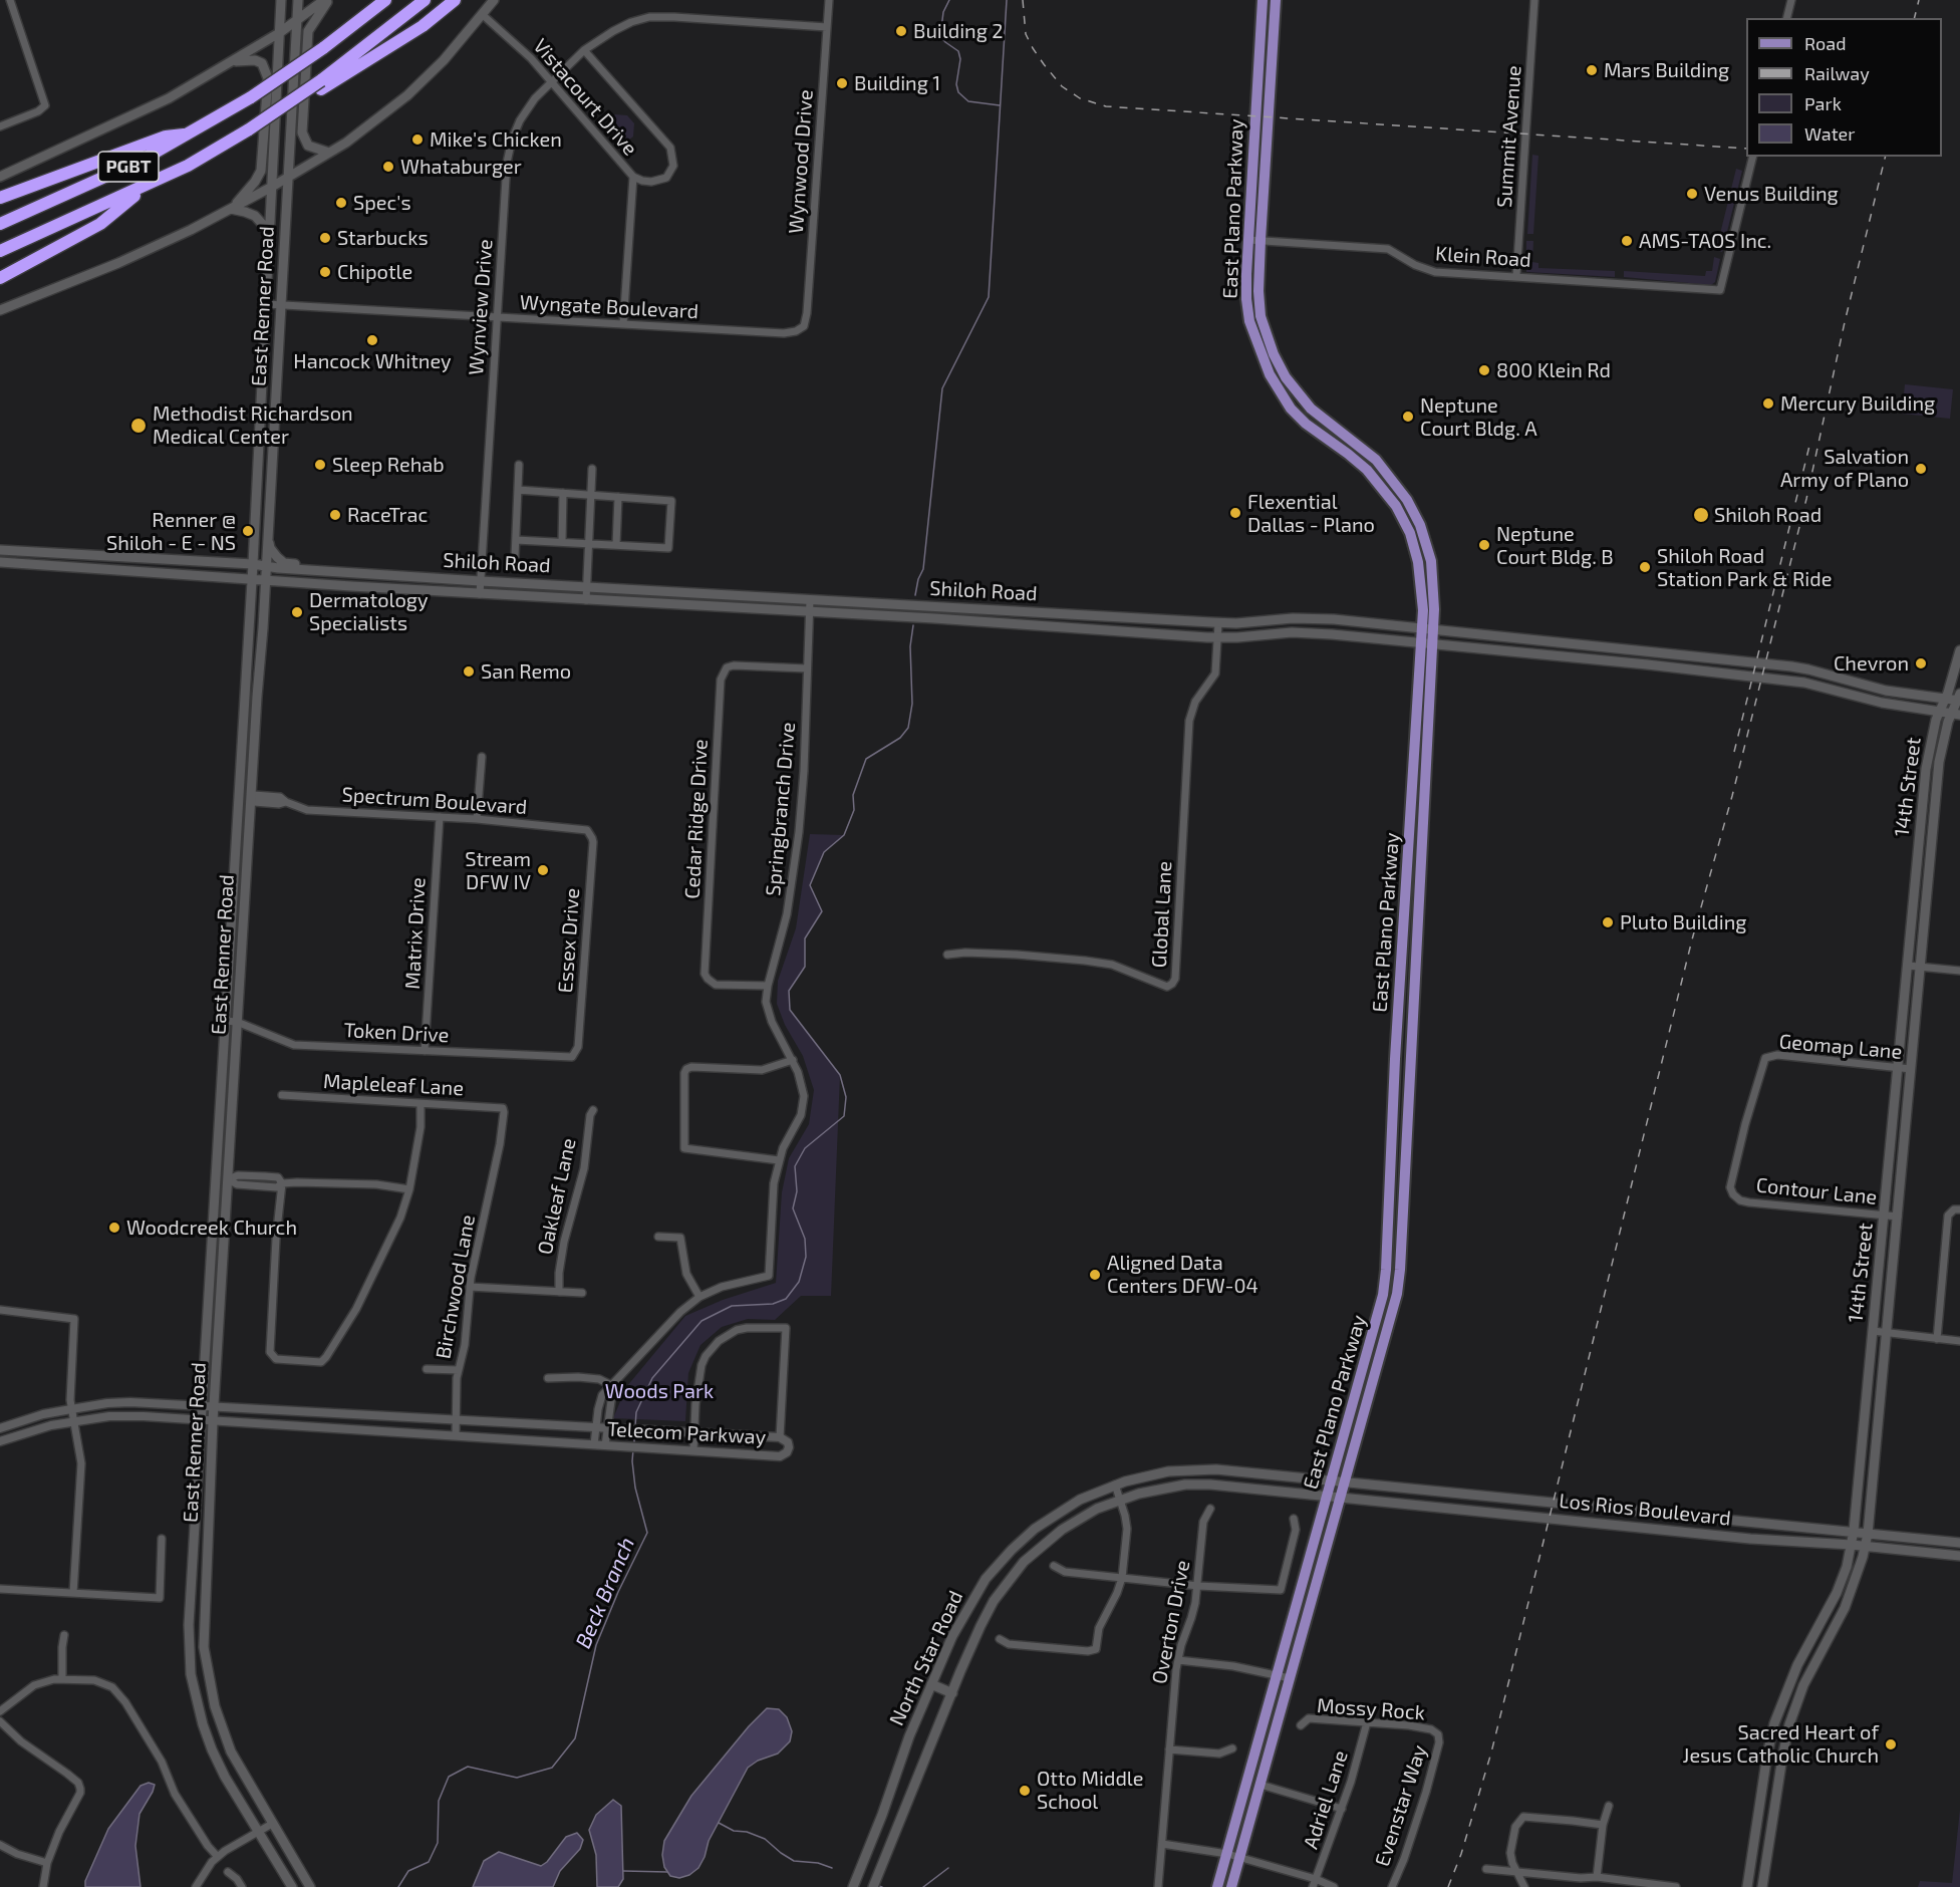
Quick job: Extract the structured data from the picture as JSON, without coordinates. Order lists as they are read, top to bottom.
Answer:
{
  "streets": {
    "highway": ["PGBT"],
    "main road": [
      "East Plano Parkway",
      "East Renner Road",
      "Shiloh Road",
      "14th Street",
      "Los Rios Boulevard",
      "North Star Road"
    ],
    "street": [
      "Vistacourt Drive",
      "Summit Avenue",
      "Wynwood Drive",
      "Klein Road",
      "Wynview Drive",
      "Wyngate Boulevard",
      "Spectrum Boulevard",
      "Springbranch Drive",
      "Cedar Ridge Drive",
      "Global Lane",
      "Matrix Drive",
      "Essex Drive",
      "Token Drive",
      "Geomap Lane",
      "Mapleleaf Lane",
      "Contour Lane",
      "Oakleaf Lane",
      "Birchwood Lane",
      "Telecom Parkway",
      "Overton Drive",
      "Mossy Rock",
      "Adriel Lane",
      "Evenstar Way"
    ]
  },
  "crossings": [
    ["Vistacourt Drive", "Wynview Drive"],
    ["Vistacourt Drive", "Wyngate Boulevard"],
    ["Summit Avenue", "Klein Road"],
    ["Wynwood Drive", "Wynview Drive"],
    ["Wynwood Drive", "Wyngate Boulevard"],
    ["East Plano Parkway", "Klein Road"],
    ["East Plano Parkway", "Shiloh Road"],
    ["East Plano Parkway", "Los Rios Boulevard"],
    ["East Plano Parkway", "North Star Road"],
    ["East Renner Road", "Wyngate Boulevard"],
    ["East Renner Road", "Shiloh Road"],
    ["East Renner Road", "Spectrum Boulevard"],
    ["East Renner Road", "Token Drive"],
    ["East Renner Road", "Telecom Parkway"],
    ["Wynview Drive", "Wyngate Boulevard"],
    ["Wynview Drive", "Shiloh Road"],
    ["Shiloh Road", "14th Street"],
    ["Shiloh Road", "Springbranch Drive"],
    ["Shiloh Road", "Global Lane"],
    ["14th Street", "Geomap Lane"],
    ["14th Street", "Contour Lane"],
    ["14th Street", "Los Rios Boulevard"],
    ["Spectrum Boulevard", "Matrix Drive"],
    ["Spectrum Boulevard", "Essex Drive"],
    ["Springbranch Drive", "Cedar Ridge Drive"],
    ["Matrix Drive", "Token Drive"],
    ["Essex Drive", "Token Drive"],
    ["Geomap Lane", "Contour Lane"],
    ["Mapleleaf Lane", "Birchwood Lane"],
    ["Birchwood Lane", "Telecom Parkway"],
    ["Los Rios Boulevard", "North Star Road"],
    ["Mossy Rock", "Adriel Lane"],
    ["Mossy Rock", "Evenstar Way"]
  ],
  "water": ["Beck Branch"],
  "parks": ["Woods Park"],
  "places": [
    "Building 2",
    "Mars Building",
    "Building 1",
    "Mike's Chicken",
    "Whataburger",
    "Venus Building",
    "Spec's",
    "Starbucks",
    "AMS-TAOS Inc.",
    "Chipotle",
    "Hancock Whitney",
    "800 Klein Rd",
    "Mercury Building",
    "Neptune Court Bldg. A",
    "Methodist Richardson Medical Center",
    "Sleep Rehab",
    "Salvation Army of Plano",
    "Flexential Dallas - Plano",
    "RaceTrac",
    "Shiloh Road",
    "Renner @ Shiloh - E - NS",
    "Neptune Court Bldg. B",
    "Shiloh Road Station Park & Ride",
    "Dermatology Specialists",
    "Chevron",
    "San Remo",
    "Stream DFW IV",
    "Pluto Building",
    "Woodcreek Church",
    "Aligned Data Centers DFW-04",
    "Sacred Heart of Jesus Catholic Church",
    "Otto Middle School"
  ],
  "legend": [
    "Road",
    "Railway",
    "Park",
    "Water"
  ]
}
